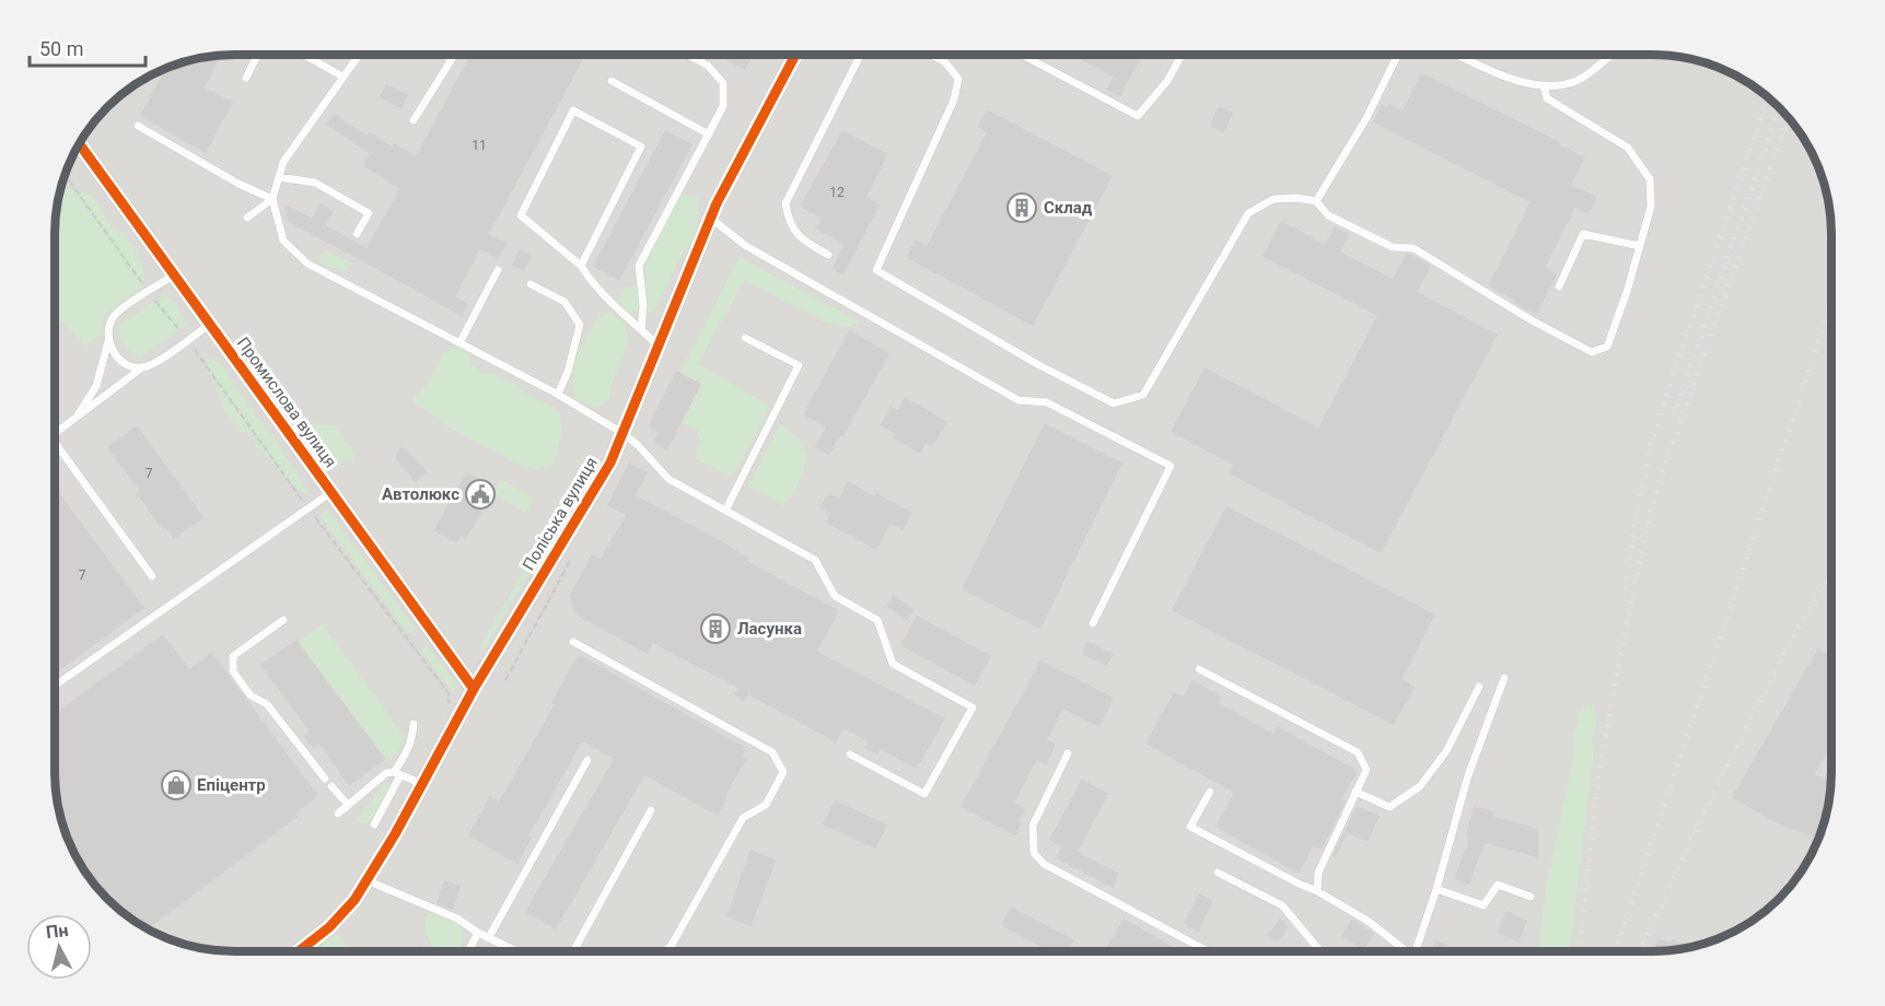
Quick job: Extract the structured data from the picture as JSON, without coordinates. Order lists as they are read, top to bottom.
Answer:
{
  "streets": {
    "street": ["Промислова вулиця", "Поліська вулиця"]
  },
  "crossings": [
    ["Промислова вулиця", "Поліська вулиця"]
  ],
  "places": {
    "building": ["Склад", "Ласунка"],
    "public building": ["Автолюкс"],
    "shop": ["Епіцентр"]
  },
  "house_numbers": [
    "11",
    "12",
    "7",
    "7"
  ],
  "scale_bar": "50 m",
  "north": "top"
}
